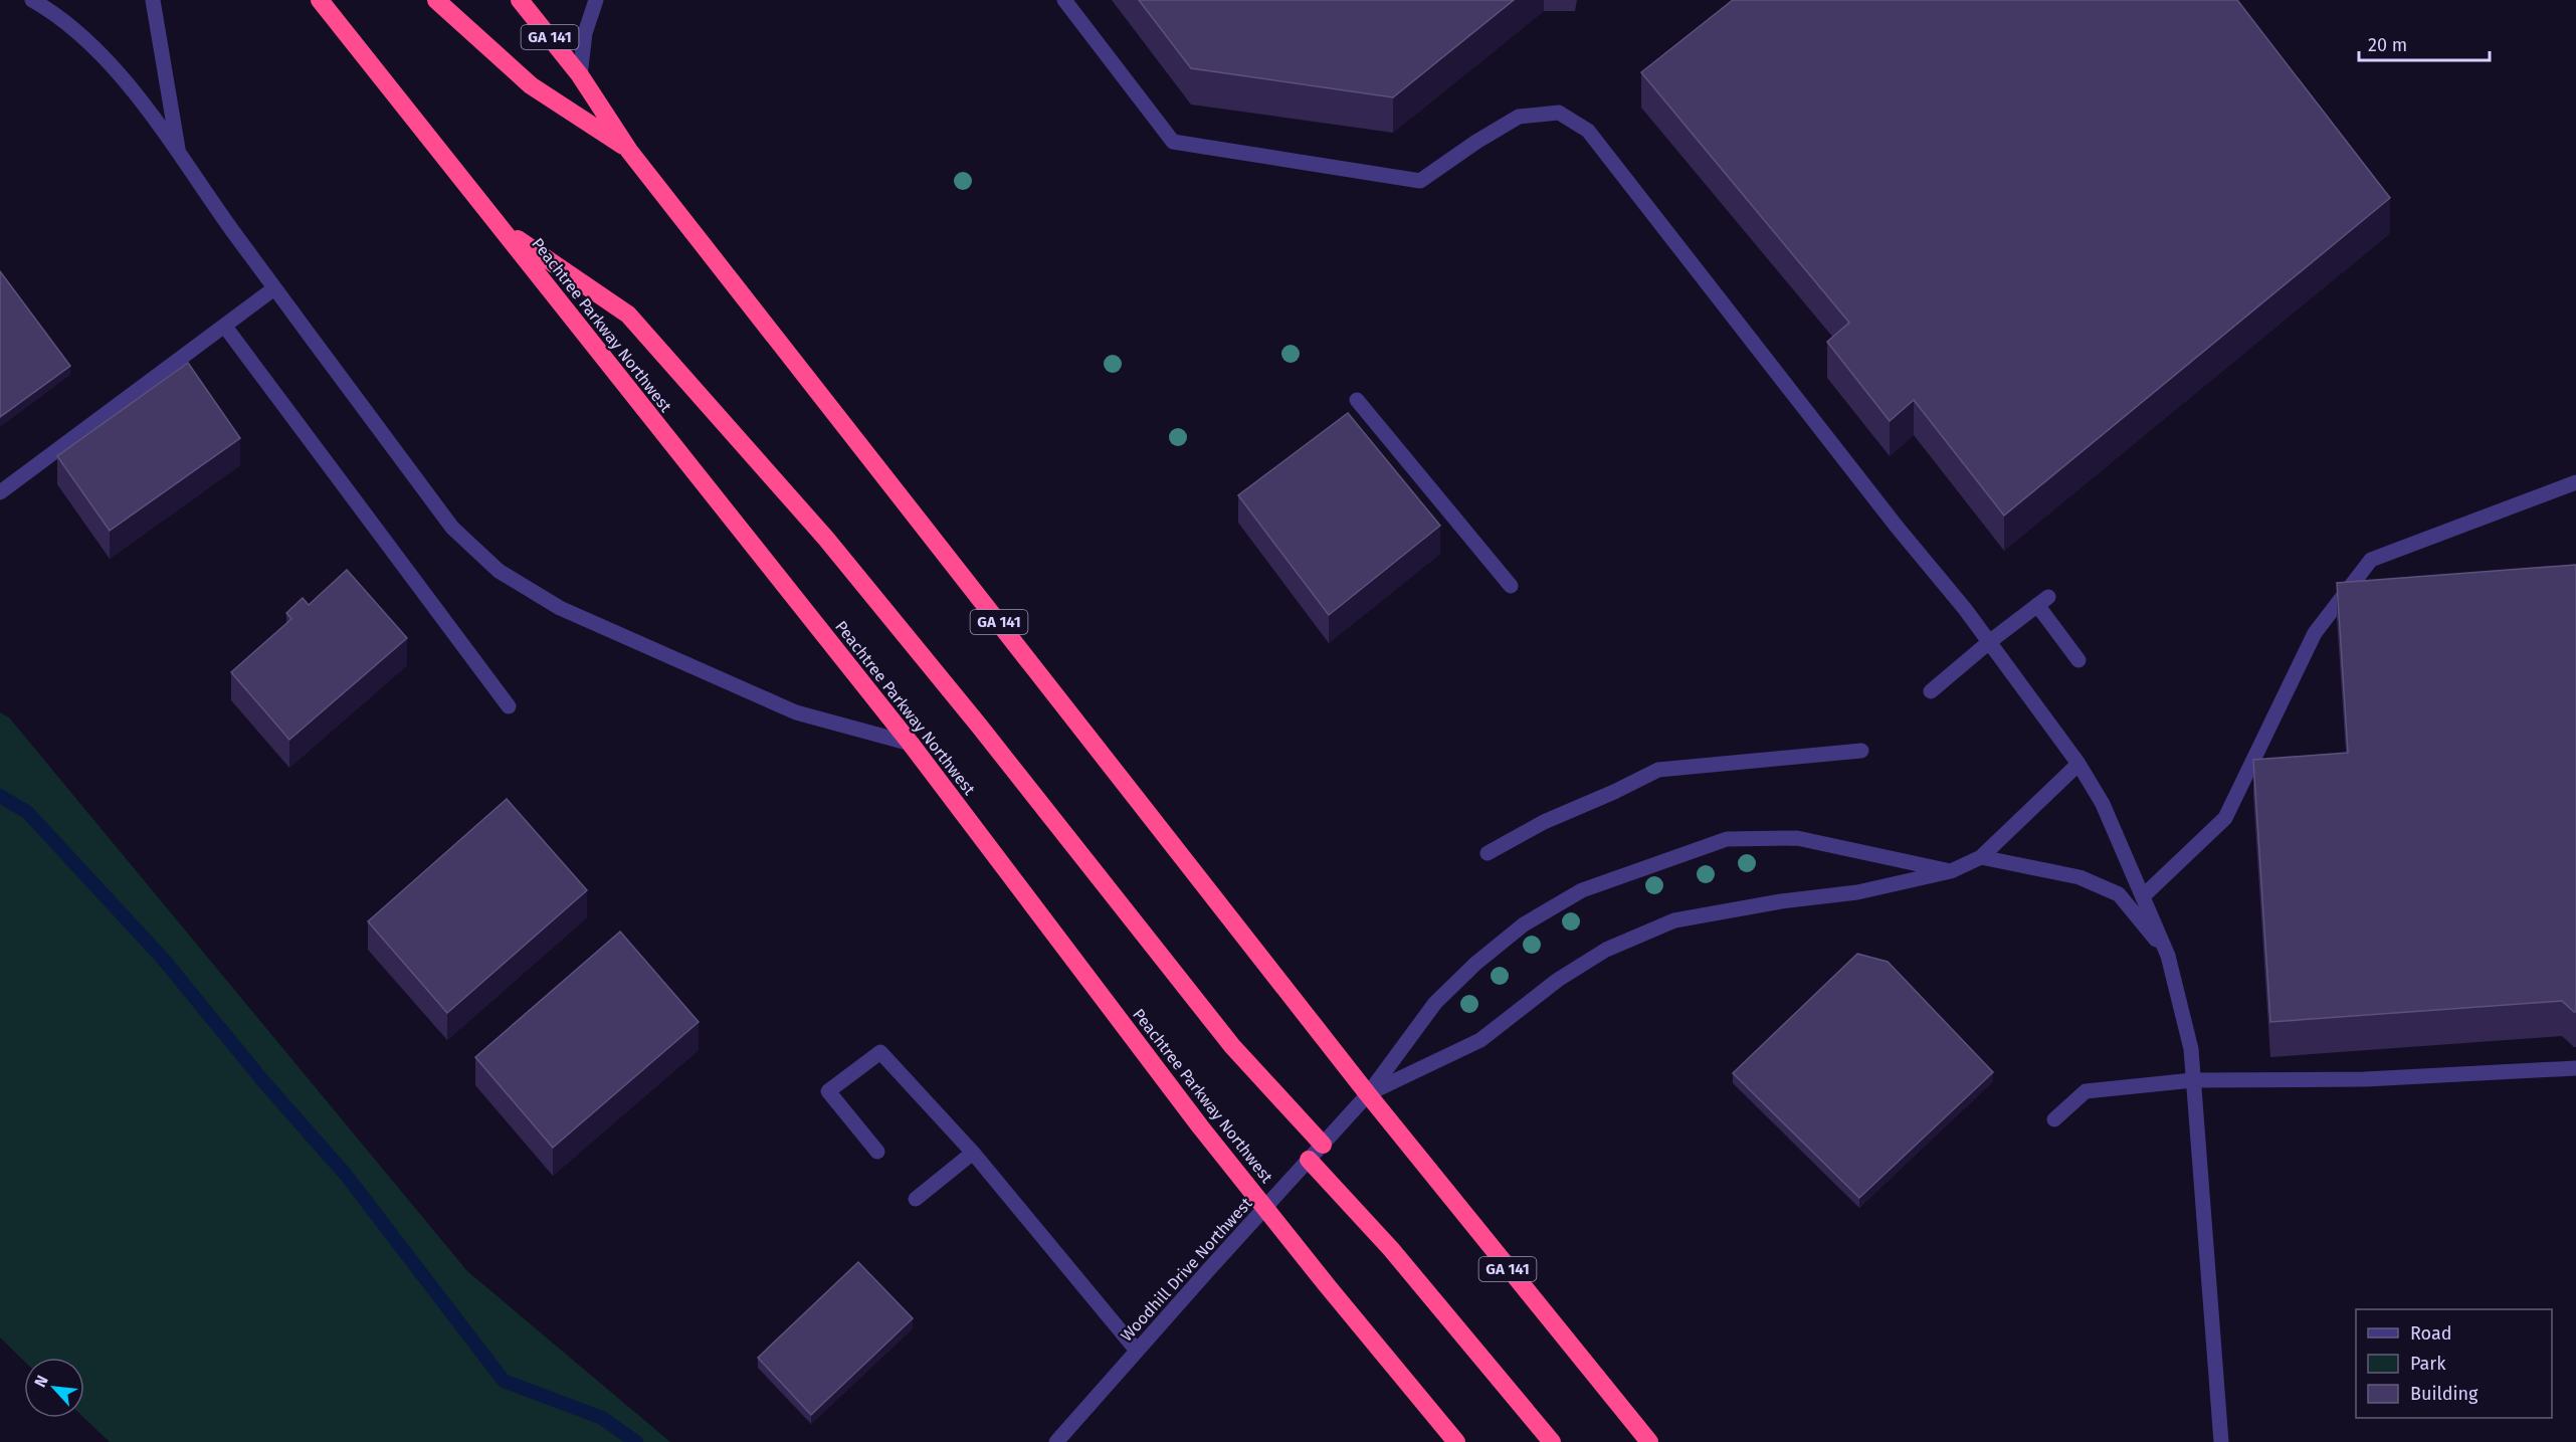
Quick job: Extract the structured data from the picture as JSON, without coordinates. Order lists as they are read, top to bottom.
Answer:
{
  "streets": {
    "highway": ["GA 141", "Peachtree Parkway Northwest"],
    "street": ["Woodhill Drive Northwest"]
  },
  "crossings": [
    ["GA 141", "Woodhill Drive Northwest"],
    ["Peachtree Parkway Northwest", "Woodhill Drive Northwest"]
  ],
  "legend": ["Road", "Park", "Building"],
  "scale_bar": "20 m",
  "north": "top left"
}
